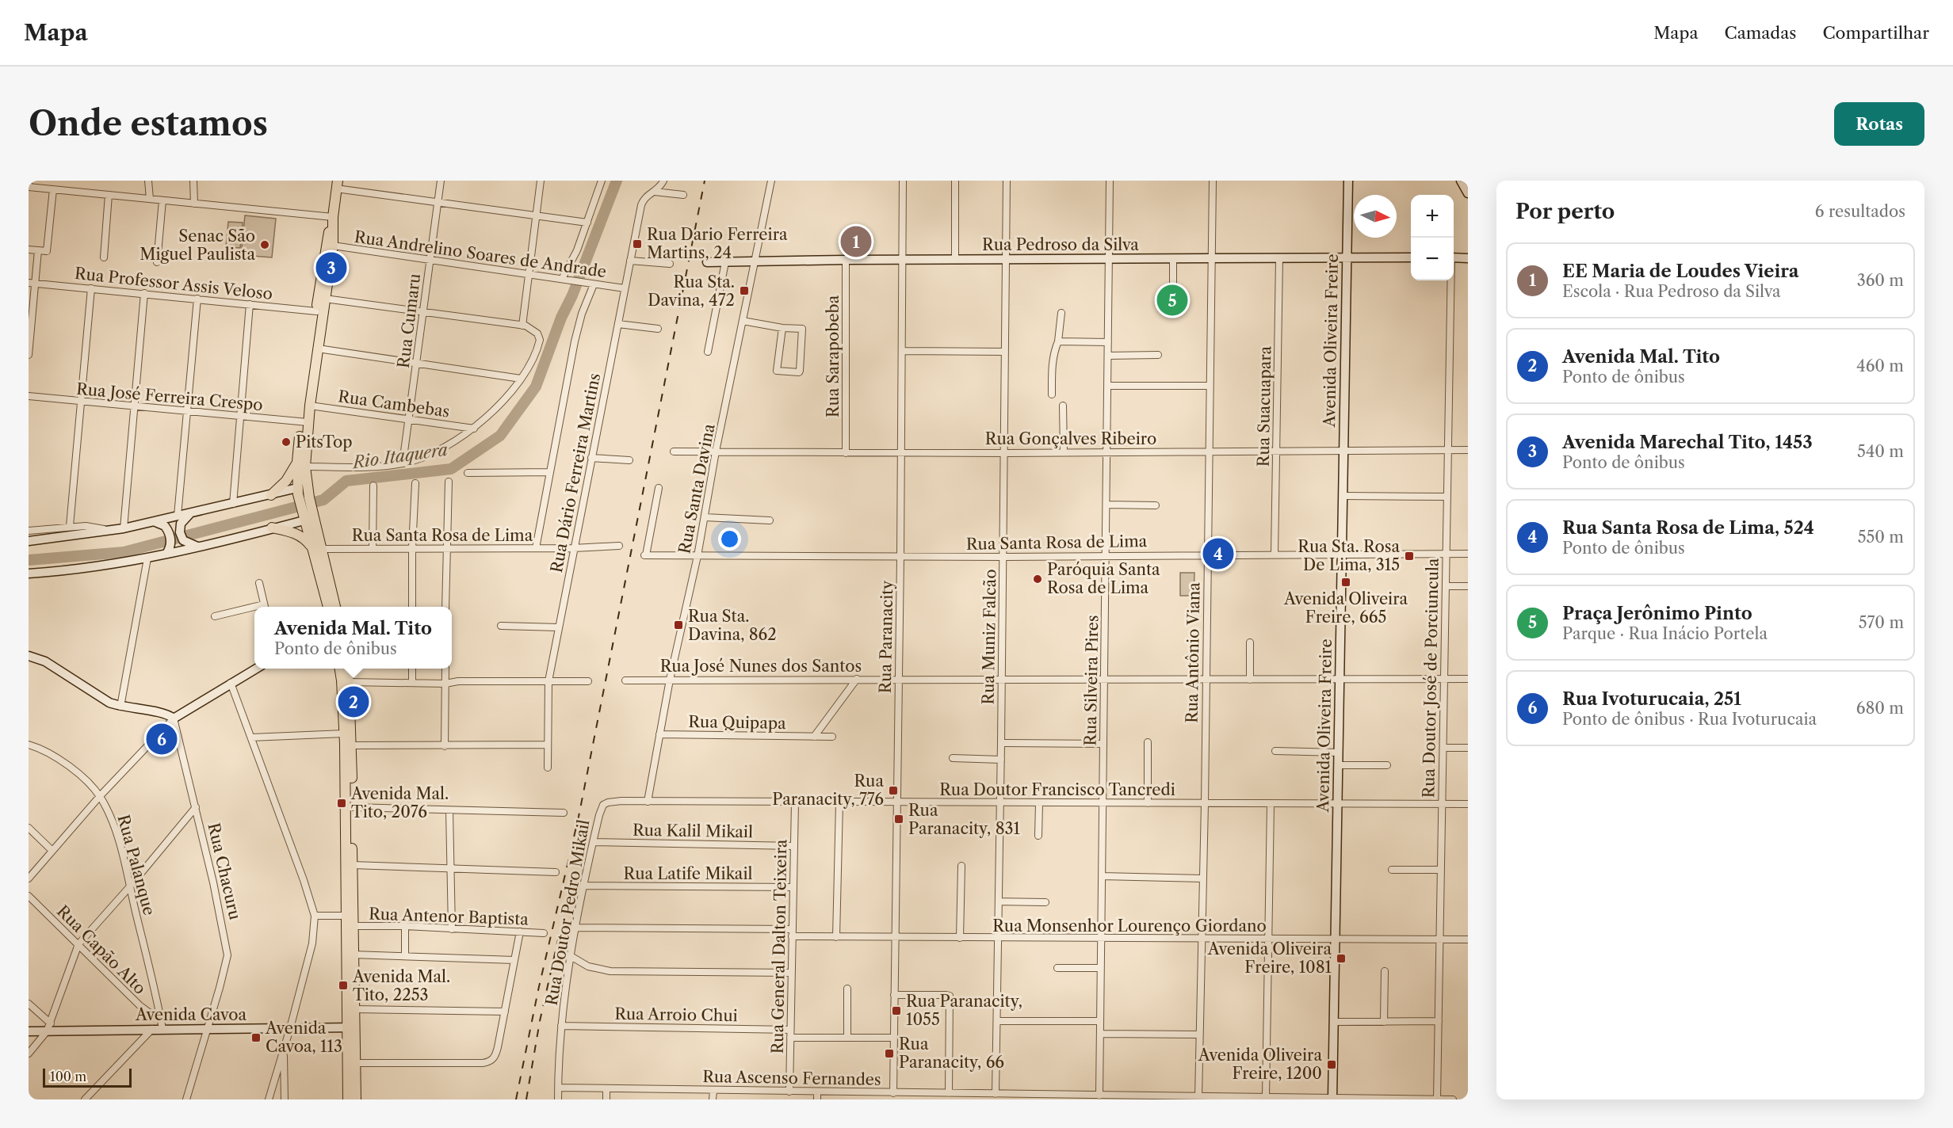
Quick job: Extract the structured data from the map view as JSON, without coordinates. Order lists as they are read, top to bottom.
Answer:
{
  "streets": {
    "street": [
      "Rua Pedroso da Silva",
      "Rua Andrelino Soares de Andrade",
      "Rua Professor Assis Veloso",
      "Rua Cumaru",
      "Avenida Oliveira Freire",
      "Rua Sarapobeba",
      "Rua José Ferreira Crespo",
      "Rua Cambebas",
      "Rua Suacuapara",
      "Rua Gonçalves Ribeiro",
      "Rua Dário Ferreira Martins",
      "Rua Santa Davina",
      "Rua Santa Rosa de Lima",
      "Rua Paranacity",
      "Rua Muniz Falcão",
      "Rua Antônio Viana",
      "Rua José Nunes dos Santos",
      "Rua Doutor José de Porciuncula",
      "Rua Silveira Pires",
      "Rua Quipapa",
      "Rua Doutor Francisco Tancredi",
      "Rua Kalil Mikail",
      "Rua Palanque",
      "Rua Chacuru",
      "Rua Latife Mikail",
      "Rua Doutor Pedro Mikail",
      "Rua Antenor Baptista",
      "Rua Monsenhor Lourenço Giordano",
      "Rua General Dalton Teixeira",
      "Rua Capão Alto",
      "Avenida Cavoa",
      "Rua Arroio Chui",
      "Rua Ascenso Fernandes"
    ]
  },
  "crossings": [
    ["Rua Pedroso da Silva", "Avenida Oliveira Freire"],
    ["Rua Pedroso da Silva", "Rua Sarapobeba"],
    ["Rua Pedroso da Silva", "Rua Suacuapara"],
    ["Rua Pedroso da Silva", "Rua Santa Davina"],
    ["Rua Pedroso da Silva", "Rua Paranacity"],
    ["Rua Pedroso da Silva", "Rua Muniz Falcão"],
    ["Rua Pedroso da Silva", "Rua Antônio Viana"],
    ["Rua Pedroso da Silva", "Rua Silveira Pires"],
    ["Rua Andrelino Soares de Andrade", "Rua Cumaru"],
    ["Rua Andrelino Soares de Andrade", "Rua Dário Ferreira Martins"],
    ["Rua Cumaru", "Rua Cambebas"],
    ["Avenida Oliveira Freire", "Rua Gonçalves Ribeiro"],
    ["Avenida Oliveira Freire", "Rua Santa Rosa de Lima"],
    ["Avenida Oliveira Freire", "Rua José Nunes dos Santos"],
    ["Avenida Oliveira Freire", "Rua Doutor Francisco Tancredi"],
    ["Avenida Oliveira Freire", "Rua Monsenhor Lourenço Giordano"],
    ["Avenida Oliveira Freire", "Rua Ascenso Fernandes"],
    ["Rua Sarapobeba", "Rua Gonçalves Ribeiro"],
    ["Rua Suacuapara", "Rua Gonçalves Ribeiro"],
    ["Rua Suacuapara", "Rua Santa Rosa de Lima"],
    ["Rua Gonçalves Ribeiro", "Rua Santa Davina"],
    ["Rua Gonçalves Ribeiro", "Rua Paranacity"],
    ["Rua Gonçalves Ribeiro", "Rua Muniz Falcão"],
    ["Rua Gonçalves Ribeiro", "Rua Antônio Viana"],
    ["Rua Gonçalves Ribeiro", "Rua Doutor José de Porciuncula"],
    ["Rua Gonçalves Ribeiro", "Rua Silveira Pires"],
    ["Rua Dário Ferreira Martins", "Rua Santa Rosa de Lima"],
    ["Rua Santa Davina", "Rua Santa Rosa de Lima"],
    ["Rua Santa Davina", "Rua José Nunes dos Santos"],
    ["Rua Santa Davina", "Rua Quipapa"],
    ["Rua Santa Davina", "Rua Doutor Francisco Tancredi"],
    ["Rua Santa Davina", "Rua Doutor Pedro Mikail"],
    ["Rua Santa Rosa de Lima", "Rua Paranacity"],
    ["Rua Santa Rosa de Lima", "Rua Muniz Falcão"],
    ["Rua Santa Rosa de Lima", "Rua Antônio Viana"],
    ["Rua Santa Rosa de Lima", "Rua Doutor José de Porciuncula"],
    ["Rua Santa Rosa de Lima", "Rua Silveira Pires"],
    ["Rua Paranacity", "Rua José Nunes dos Santos"],
    ["Rua Paranacity", "Rua Doutor Francisco Tancredi"],
    ["Rua Paranacity", "Rua Monsenhor Lourenço Giordano"],
    ["Rua Paranacity", "Rua Ascenso Fernandes"],
    ["Rua Muniz Falcão", "Rua José Nunes dos Santos"],
    ["Rua Muniz Falcão", "Rua Doutor Francisco Tancredi"],
    ["Rua Muniz Falcão", "Rua Monsenhor Lourenço Giordano"],
    ["Rua Muniz Falcão", "Rua Ascenso Fernandes"],
    ["Rua Antônio Viana", "Rua José Nunes dos Santos"],
    ["Rua Antônio Viana", "Rua Doutor Francisco Tancredi"],
    ["Rua Antônio Viana", "Rua Monsenhor Lourenço Giordano"],
    ["Rua Antônio Viana", "Rua Ascenso Fernandes"],
    ["Rua José Nunes dos Santos", "Rua Doutor José de Porciuncula"],
    ["Rua José Nunes dos Santos", "Rua Silveira Pires"],
    ["Rua Doutor José de Porciuncula", "Rua Doutor Francisco Tancredi"],
    ["Rua Doutor José de Porciuncula", "Rua Monsenhor Lourenço Giordano"],
    ["Rua Doutor José de Porciuncula", "Rua Ascenso Fernandes"],
    ["Rua Silveira Pires", "Rua Doutor Francisco Tancredi"],
    ["Rua Silveira Pires", "Rua Monsenhor Lourenço Giordano"],
    ["Rua Silveira Pires", "Rua Ascenso Fernandes"],
    ["Rua Doutor Francisco Tancredi", "Rua Doutor Pedro Mikail"],
    ["Rua Doutor Francisco Tancredi", "Rua General Dalton Teixeira"],
    ["Rua Kalil Mikail", "Rua Doutor Pedro Mikail"],
    ["Rua Kalil Mikail", "Rua General Dalton Teixeira"],
    ["Rua Palanque", "Rua Capão Alto"],
    ["Rua Palanque", "Avenida Cavoa"],
    ["Rua Chacuru", "Avenida Cavoa"],
    ["Rua Latife Mikail", "Rua Doutor Pedro Mikail"],
    ["Rua Latife Mikail", "Rua General Dalton Teixeira"],
    ["Rua Doutor Pedro Mikail", "Rua Arroio Chui"],
    ["Rua Doutor Pedro Mikail", "Rua Ascenso Fernandes"],
    ["Rua Monsenhor Lourenço Giordano", "Rua General Dalton Teixeira"],
    ["Rua General Dalton Teixeira", "Rua Arroio Chui"],
    ["Rua General Dalton Teixeira", "Rua Ascenso Fernandes"]
  ],
  "water": ["Rio Itaquera"],
  "places": {
    "transit": [
      "Rua Dario Ferreira Martins, 24",
      "Rua Sta. Davina, 472",
      "Rua Sta. Rosa De Lima, 315",
      "Avenida Oliveira Freire, 665",
      "Rua Sta. Davina, 862",
      "Rua Paranacity, 776",
      "Avenida Mal. Tito, 2076",
      "Rua Paranacity, 831",
      "Avenida Oliveira Freire, 1081",
      "Avenida Mal. Tito, 2253",
      "Rua Paranacity, 1055",
      "Avenida Cavoa, 113",
      "Rua Paranacity, 66",
      "Avenida Oliveira Freire, 1200"
    ],
    "other": ["Senac São Miguel Paulista", "PitsTop", "Paróquia Santa Rosa de Lima"]
  },
  "scale_bar": "100 m",
  "north": "right",
  "page": {
    "header": "Mapa",
    "nav": ["Mapa", "Camadas", "Compartilhar"],
    "buttons": "Rotas",
    "title": "Onde estamos",
    "heading": ["Por perto", "6 resultados"],
    "map_buttons": ["+", "−"],
    "pins": [
      "1",
      "3",
      "5",
      "4",
      "2",
      "6"
    ],
    "list": [
      {
        "mark": "1",
        "name": "EE Maria de Loudes Vieira",
        "note": "Escola · Rua Pedroso da Silva",
        "value": "360 m"
      },
      {
        "mark": "2",
        "name": "Avenida Mal. Tito",
        "note": "Ponto de ônibus",
        "value": "460 m"
      },
      {
        "mark": "3",
        "name": "Avenida Marechal Tito, 1453",
        "note": "Ponto de ônibus",
        "value": "540 m"
      },
      {
        "mark": "4",
        "name": "Rua Santa Rosa de Lima, 524",
        "note": "Ponto de ônibus",
        "value": "550 m"
      },
      {
        "mark": "5",
        "name": "Praça Jerônimo Pinto",
        "note": "Parque · Rua Inácio Portela",
        "value": "570 m"
      },
      {
        "mark": "6",
        "name": "Rua Ivoturucaia, 251",
        "note": "Ponto de ônibus · Rua Ivoturucaia",
        "value": "680 m"
      }
    ],
    "popup": ["Avenida Mal. Tito", "Ponto de ônibus"],
    "scale": "100 m"
  }
}
